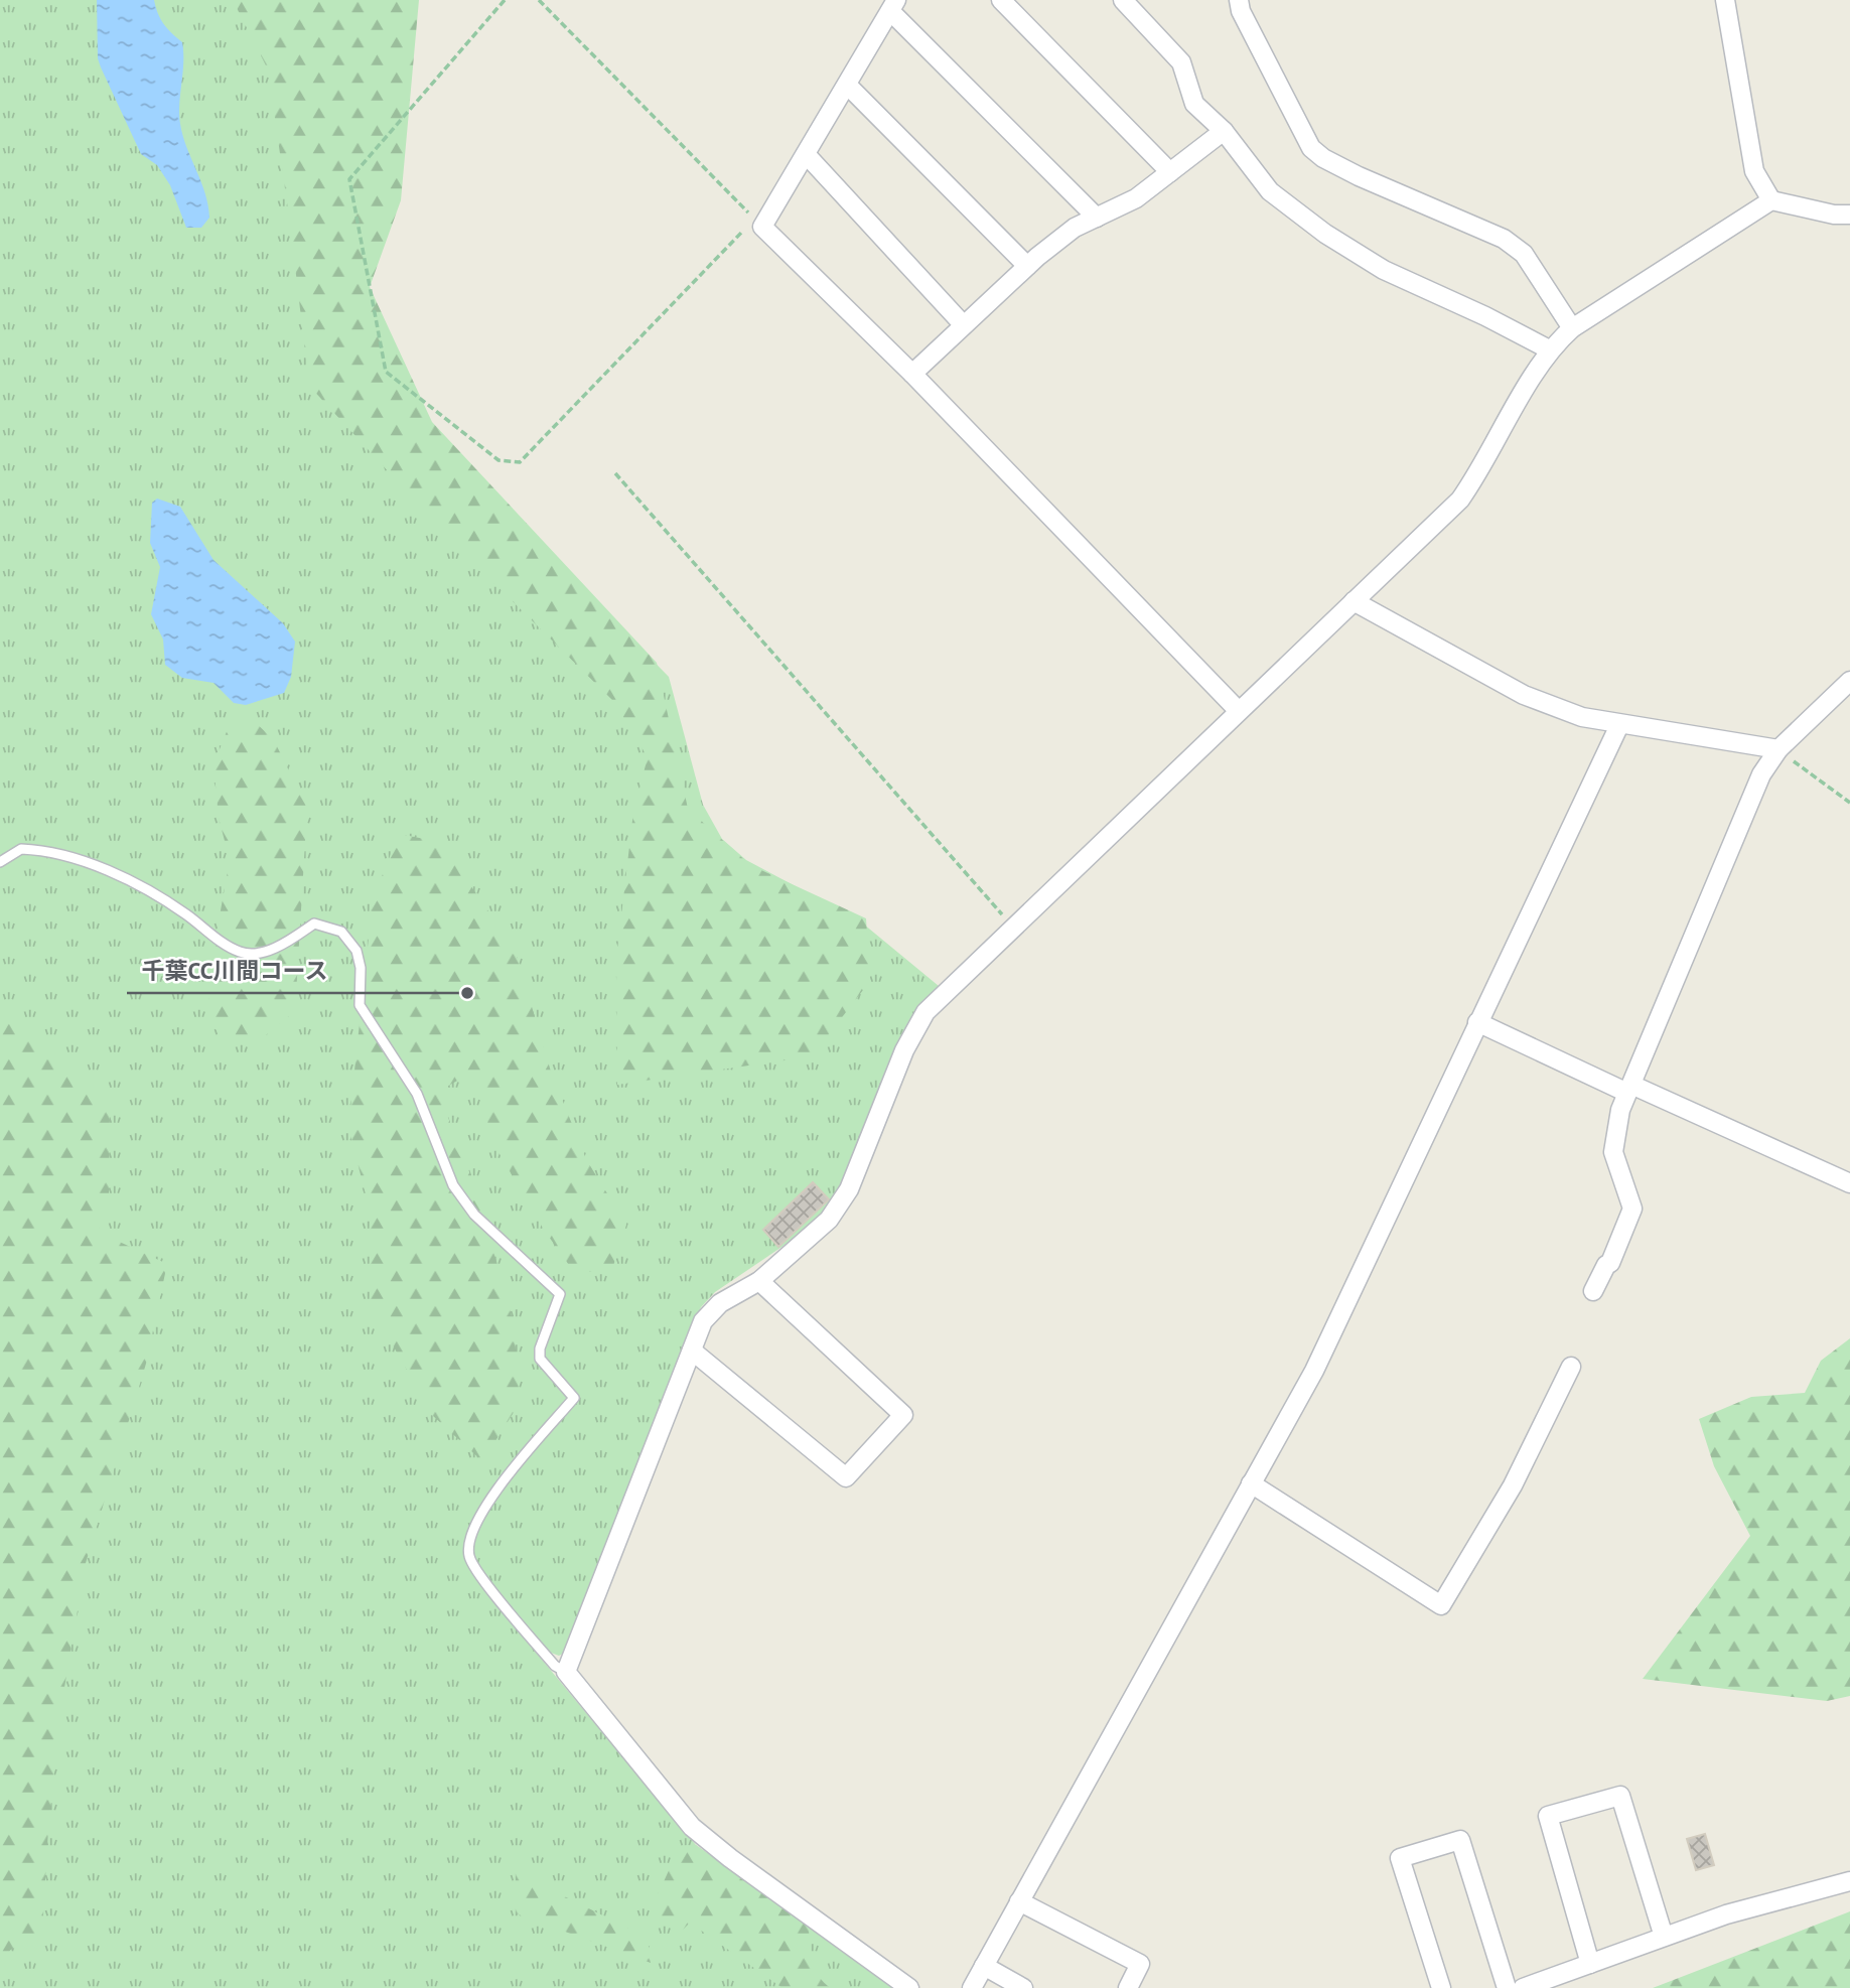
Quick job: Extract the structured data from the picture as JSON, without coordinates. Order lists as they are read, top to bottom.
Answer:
{
  "places": ["千葉CC川間コース"]
}
